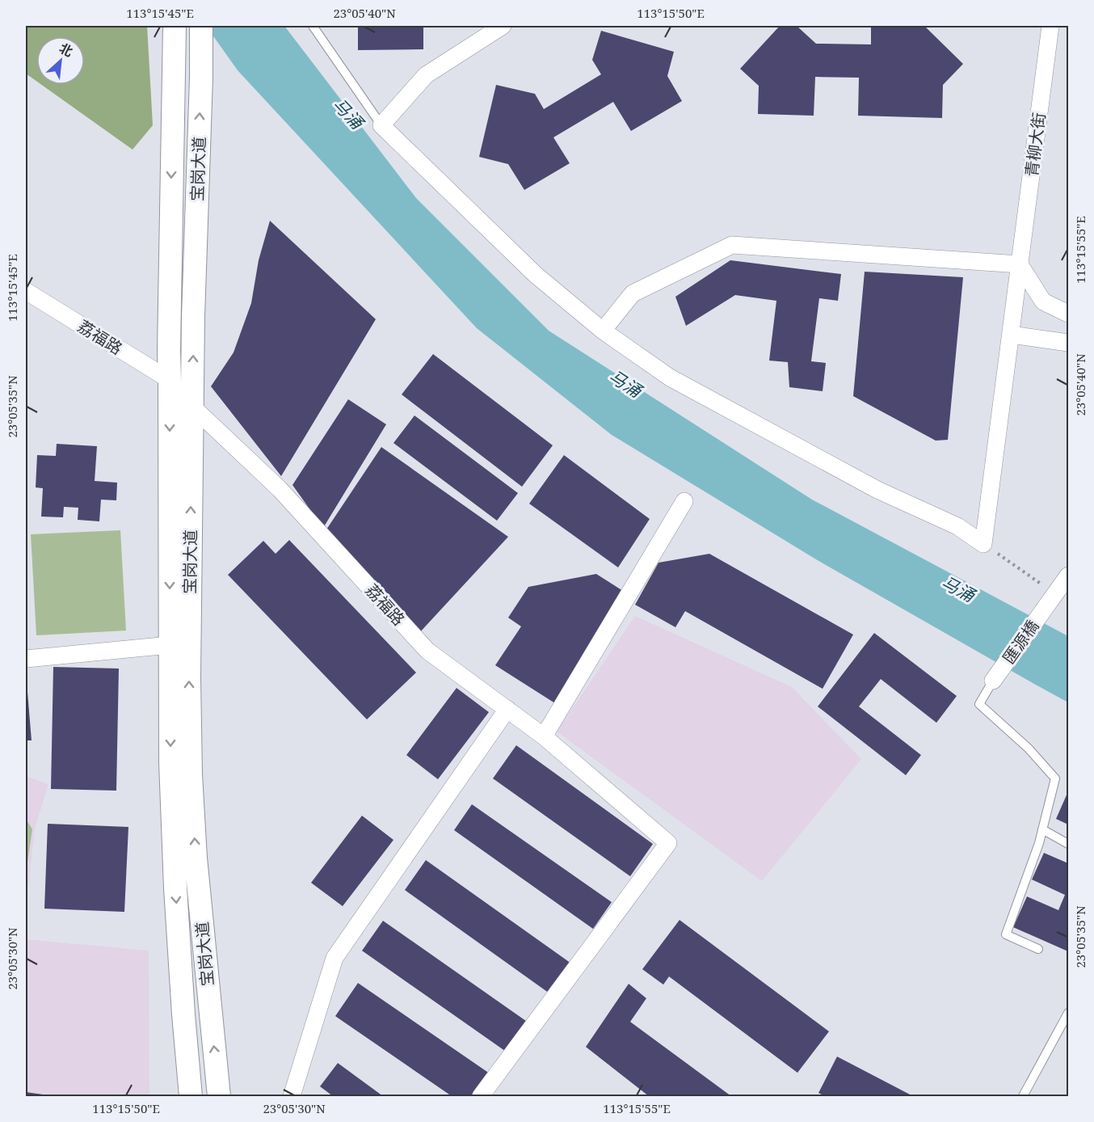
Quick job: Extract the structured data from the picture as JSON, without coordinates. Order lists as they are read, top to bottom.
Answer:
{
  "streets": {
    "main road": ["宝岗大道"],
    "street": ["青柳大街", "荔福路", "匯源橋"]
  },
  "crossings": [
    ["宝岗大道", "荔福路"]
  ],
  "water": ["马涌"],
  "north": "top right",
  "coordinates": [
    "113°15'45\"E",
    "23°05'40\"N",
    "113°15'50\"E",
    "113°15'55\"E",
    "23°05'35\"N",
    "23°05'30\"N"
  ]
}
